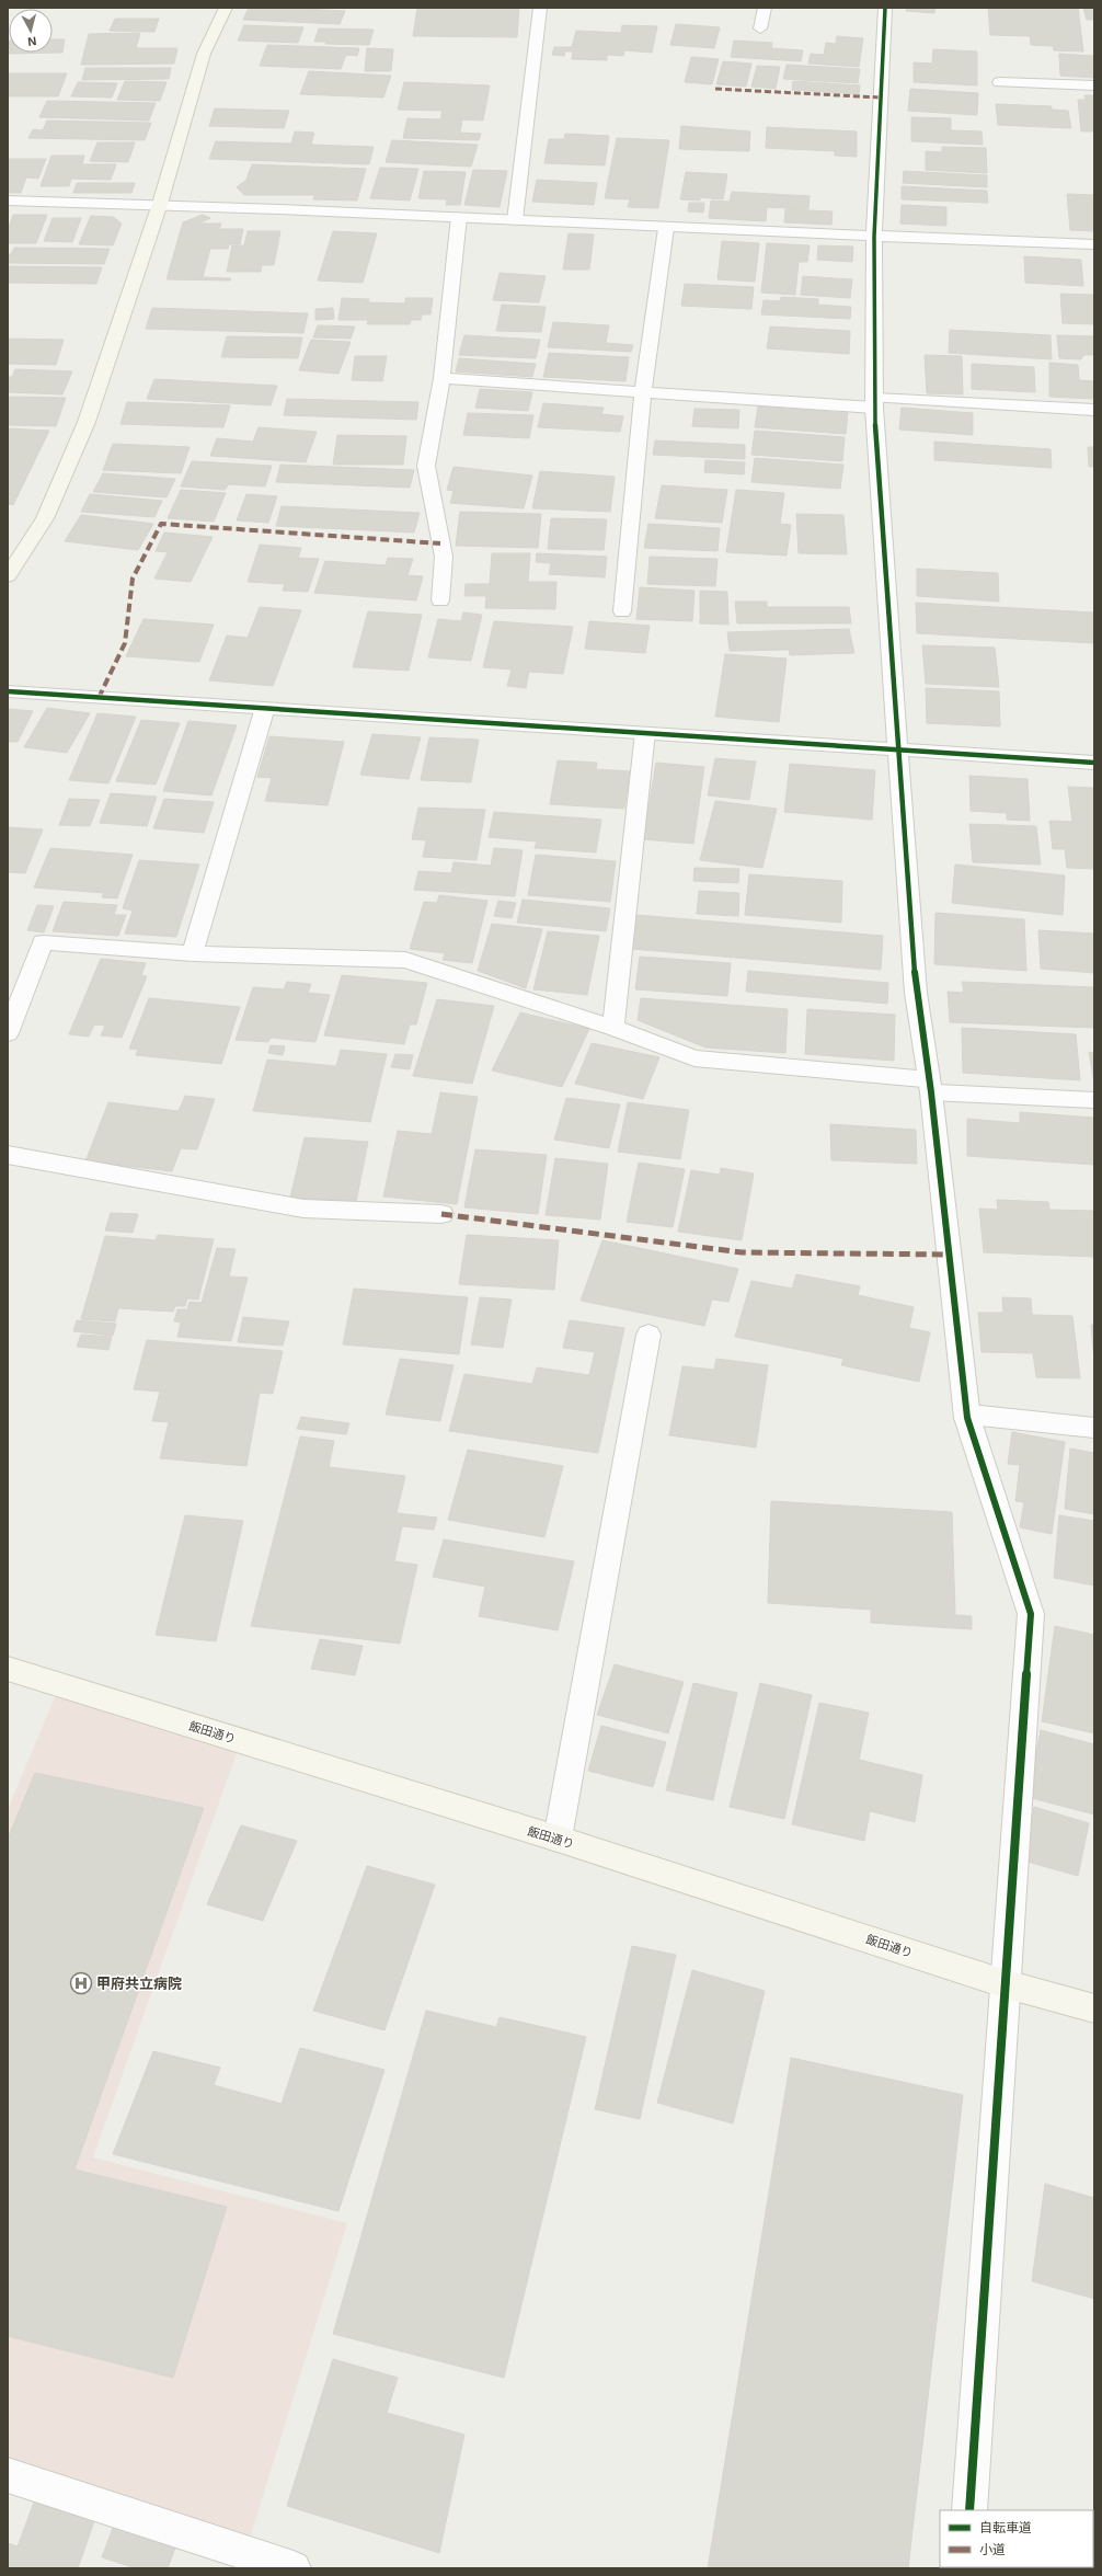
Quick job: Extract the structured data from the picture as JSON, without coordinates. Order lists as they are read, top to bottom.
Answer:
{
  "streets": {
    "street": ["飯田通り"]
  },
  "places": {
    "hospital": ["甲府共立病院"]
  },
  "legend": ["自転車道", "小道"],
  "north": "bottom"
}
